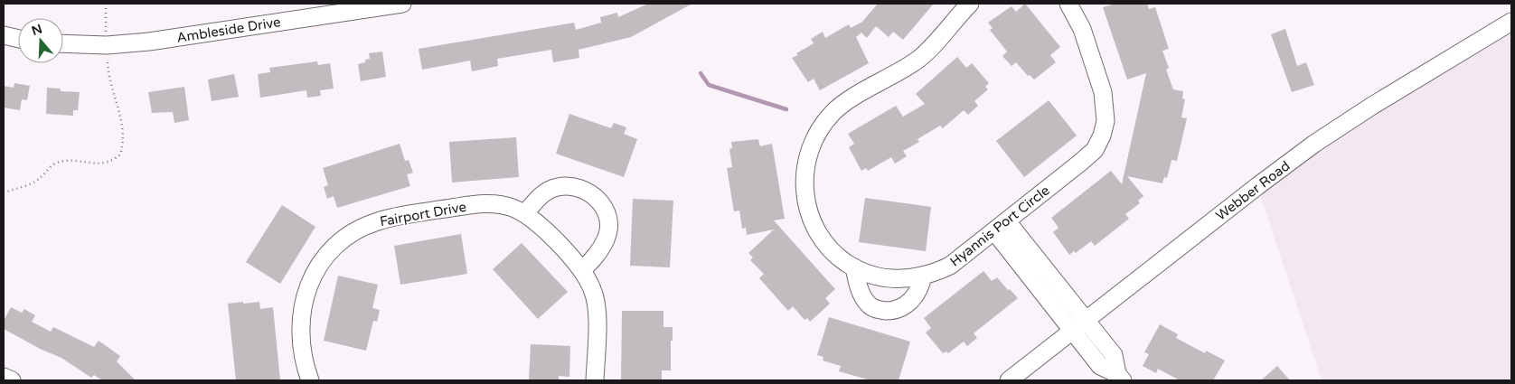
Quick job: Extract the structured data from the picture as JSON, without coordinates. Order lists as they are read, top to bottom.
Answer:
{
  "streets": {
    "street": [
      "Ambleside Drive",
      "Webber Road",
      "Fairport Drive",
      "Hyannis Port Circle"
    ]
  },
  "north": "top"
}
